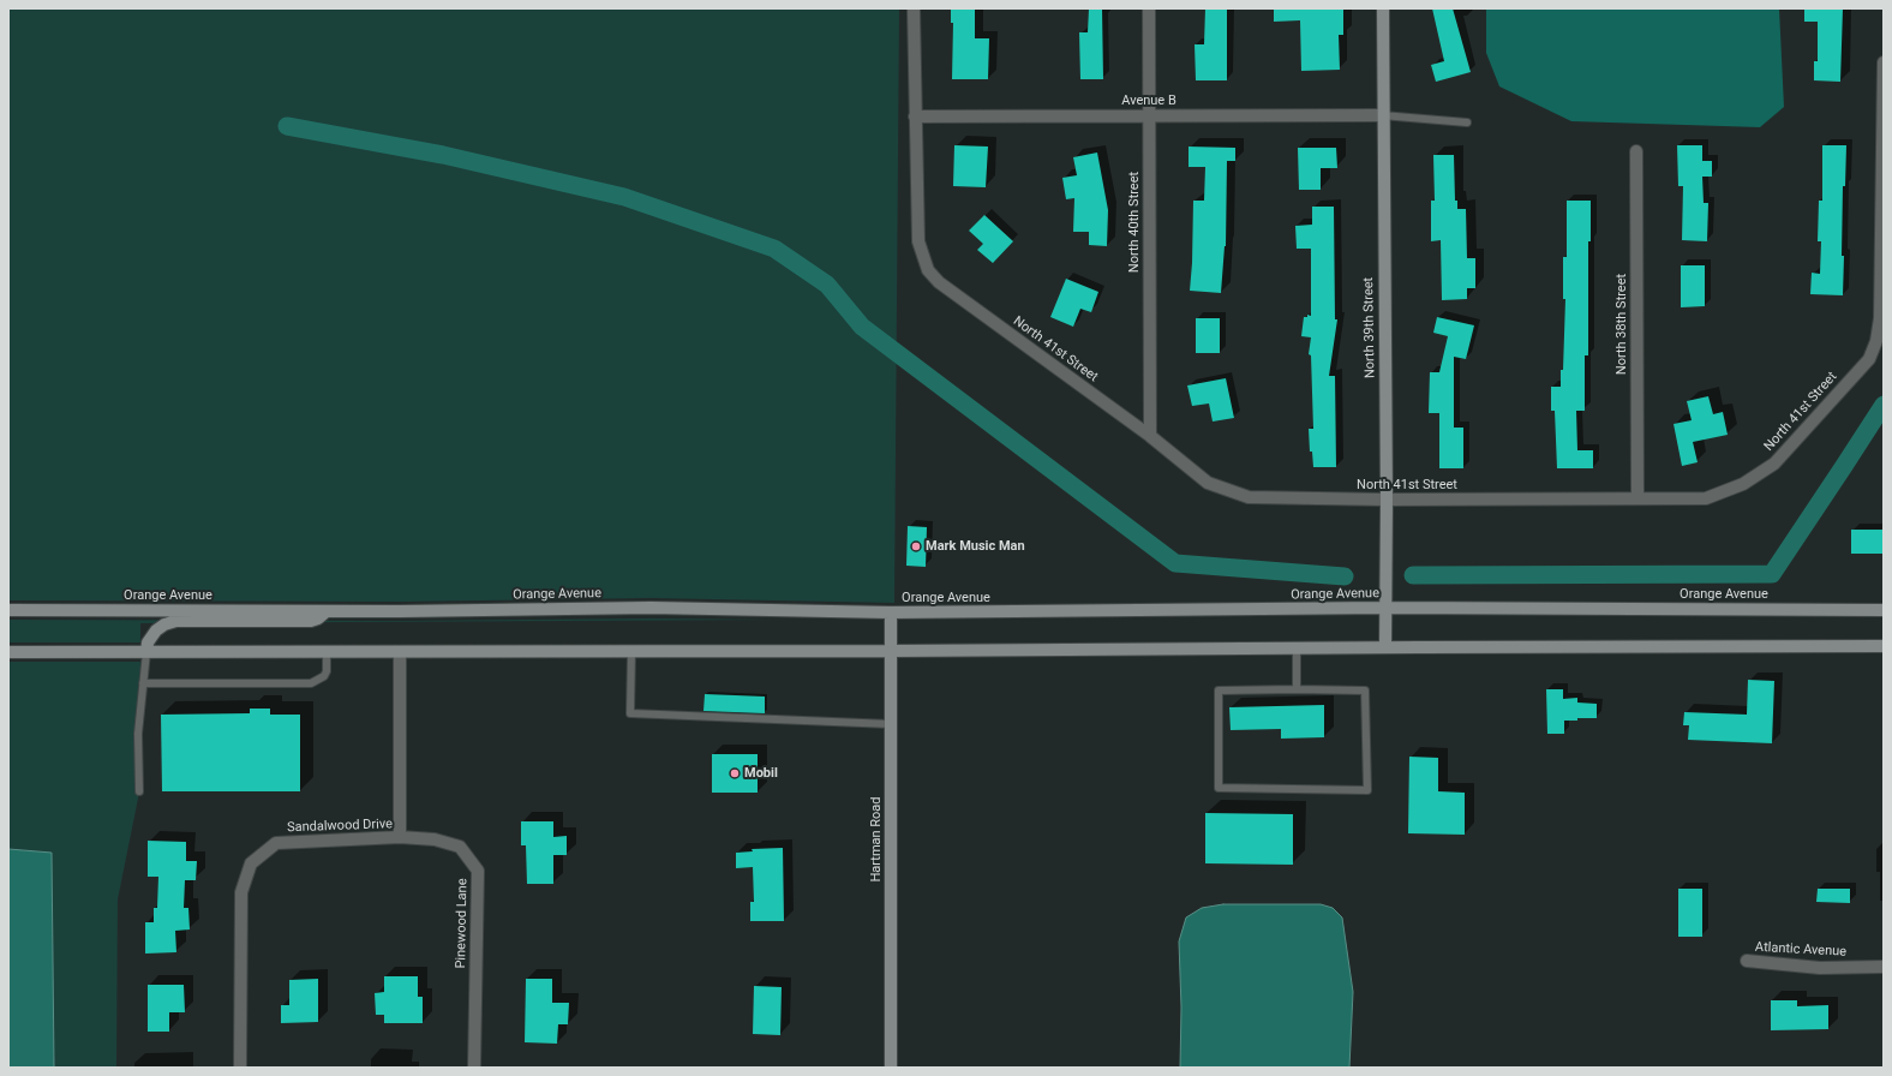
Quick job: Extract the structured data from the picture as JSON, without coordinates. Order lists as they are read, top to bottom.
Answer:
{
  "streets": {
    "main road": ["North 39th Street", "Orange Avenue", "Hartman Road"],
    "street": [
      "Avenue B",
      "North 40th Street",
      "North 38th Street",
      "North 41st Street",
      "Sandalwood Drive",
      "Pinewood Lane",
      "Atlantic Avenue"
    ]
  },
  "crossings": [
    ["Avenue B", "North 40th Street"],
    ["Avenue B", "North 39th Street"],
    ["Avenue B", "North 41st Street"],
    ["North 40th Street", "North 41st Street"],
    ["North 38th Street", "North 41st Street"],
    ["North 39th Street", "North 41st Street"],
    ["North 39th Street", "Orange Avenue"],
    ["Orange Avenue", "Hartman Road"],
    ["Sandalwood Drive", "Pinewood Lane"]
  ],
  "places": ["Mark Music Man", "Mobil"]
}
